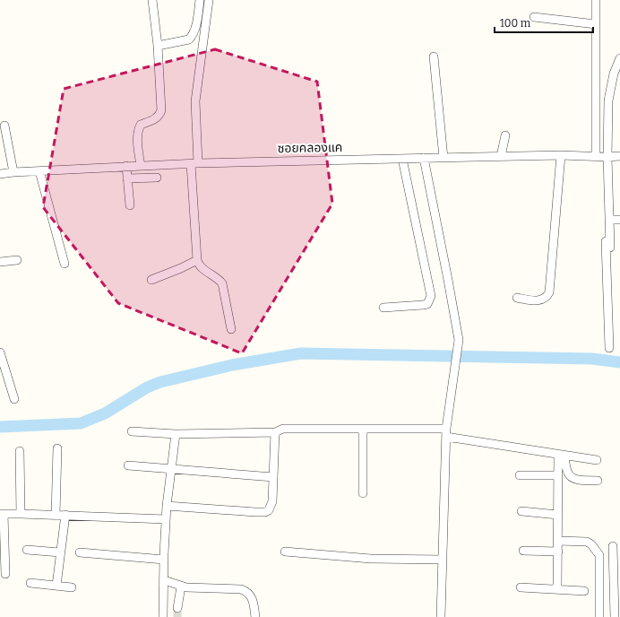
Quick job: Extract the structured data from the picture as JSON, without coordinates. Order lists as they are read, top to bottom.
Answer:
{
  "streets": {
    "street": ["ซอยคลองแค"]
  },
  "scale_bar": "100 m"
}
